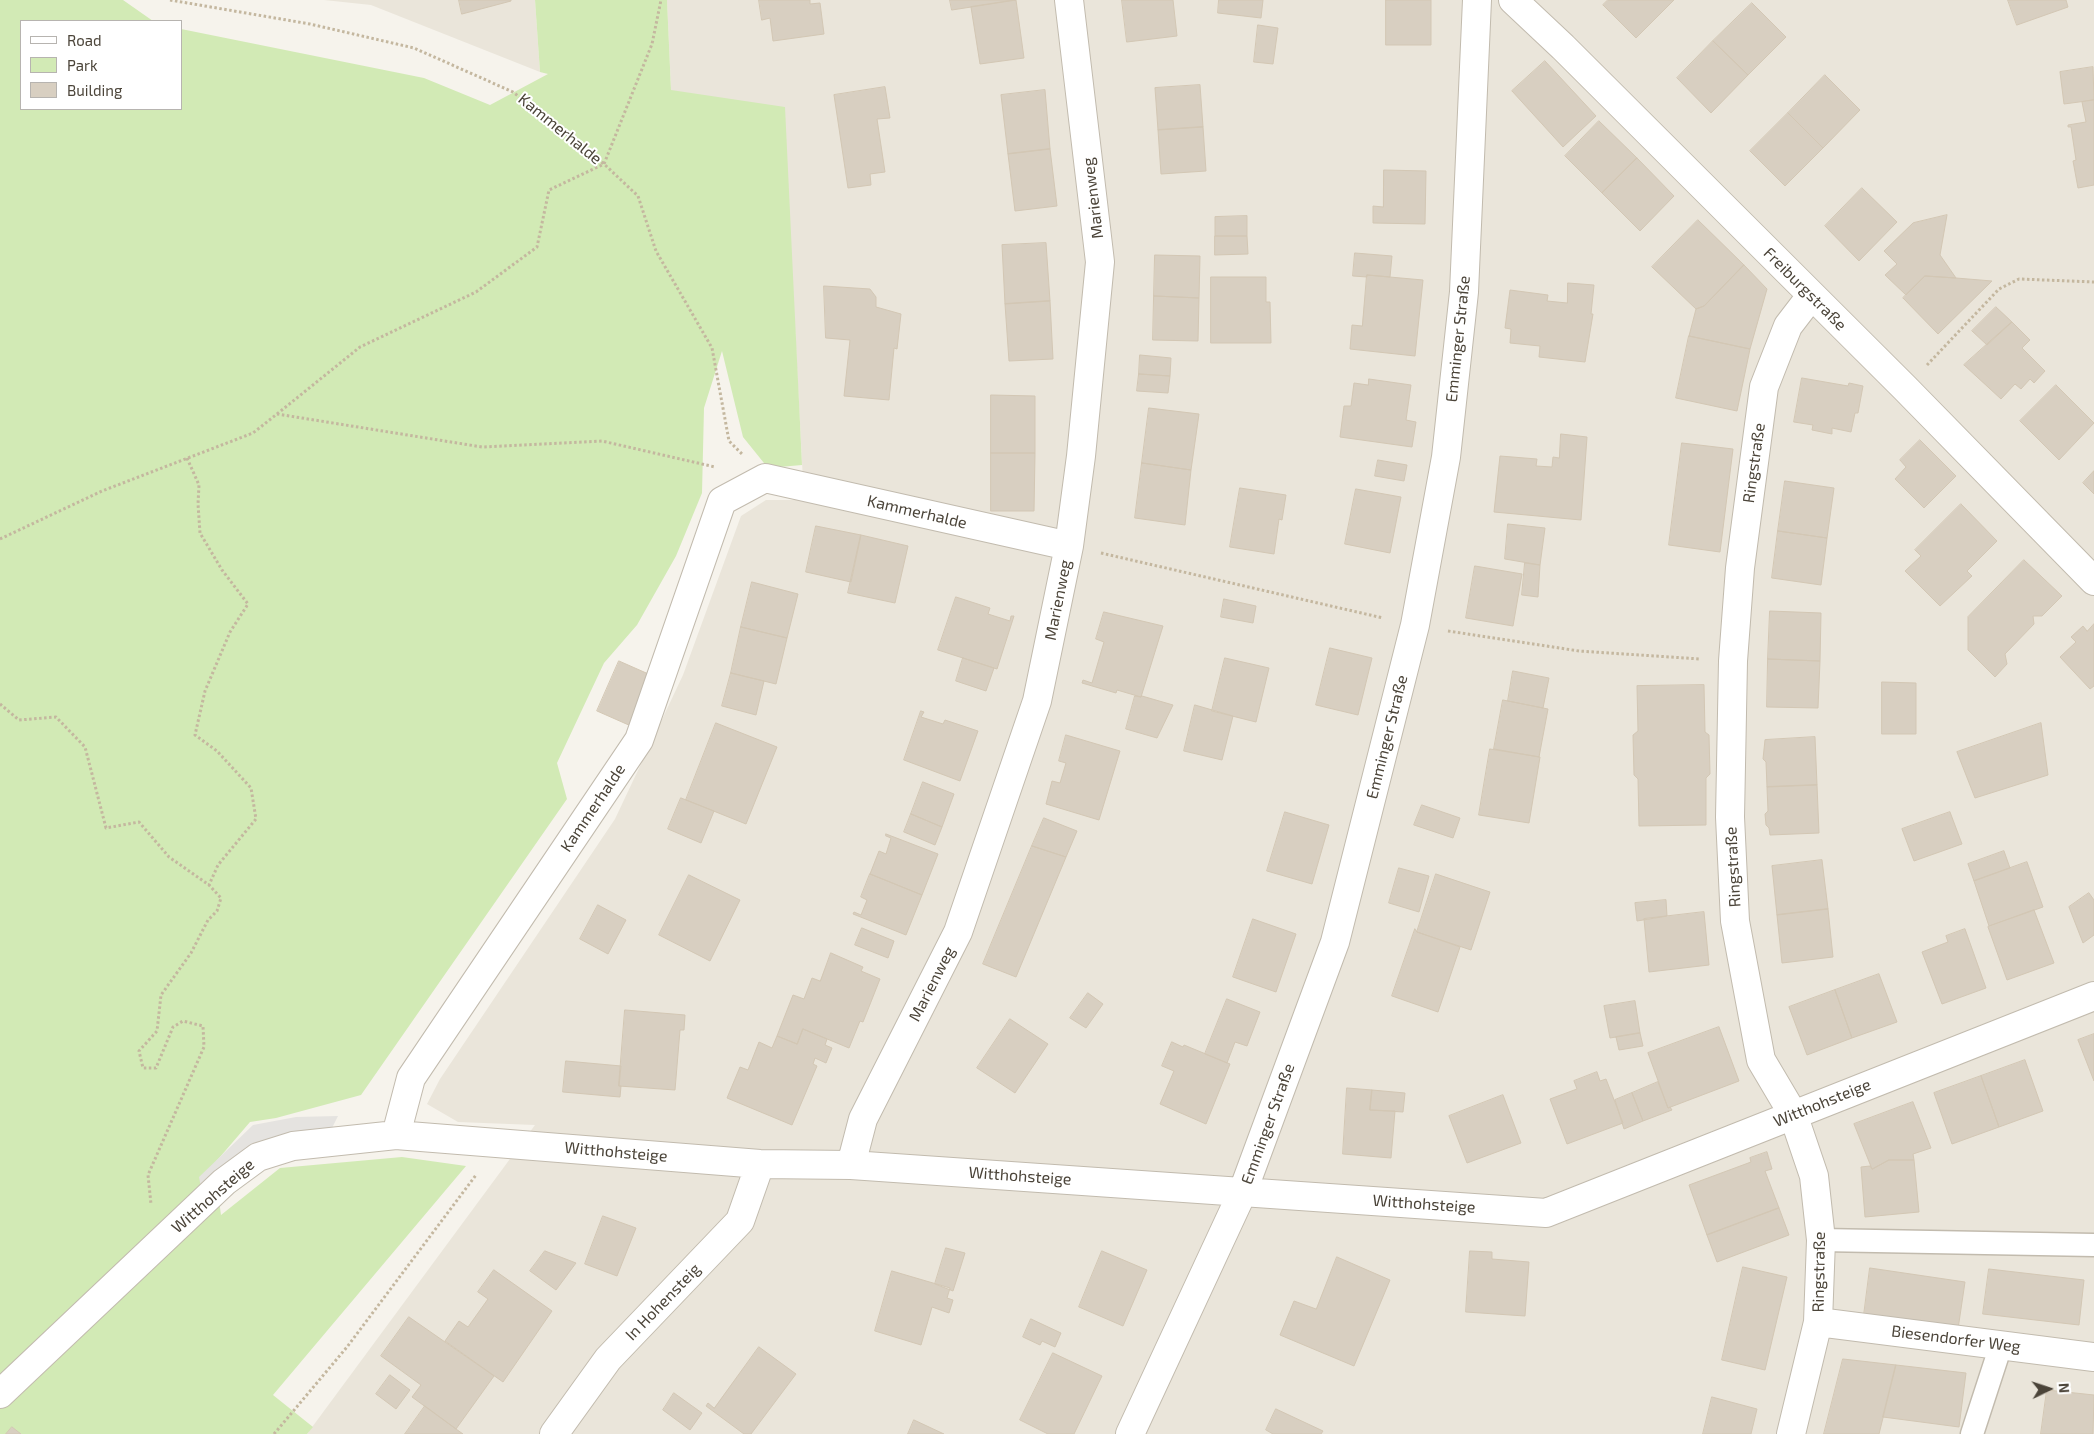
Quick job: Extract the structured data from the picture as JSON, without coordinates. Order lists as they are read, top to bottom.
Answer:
{
  "streets": {
    "street": [
      "Kammerhalde",
      "Marienweg",
      "Freiburgstraße",
      "Emminger Straße",
      "Ringstraße",
      "Witthohsteige",
      "In Hohensteig",
      "Biesendorfer Weg"
    ]
  },
  "crossings": [
    ["Kammerhalde", "Marienweg"],
    ["Kammerhalde", "Witthohsteige"],
    ["Marienweg", "Witthohsteige"],
    ["Freiburgstraße", "Ringstraße"],
    ["Emminger Straße", "Witthohsteige"],
    ["Ringstraße", "Witthohsteige"],
    ["Ringstraße", "Biesendorfer Weg"],
    ["Witthohsteige", "In Hohensteig"]
  ],
  "legend": ["Road", "Park", "Building"],
  "north": "right"
}
